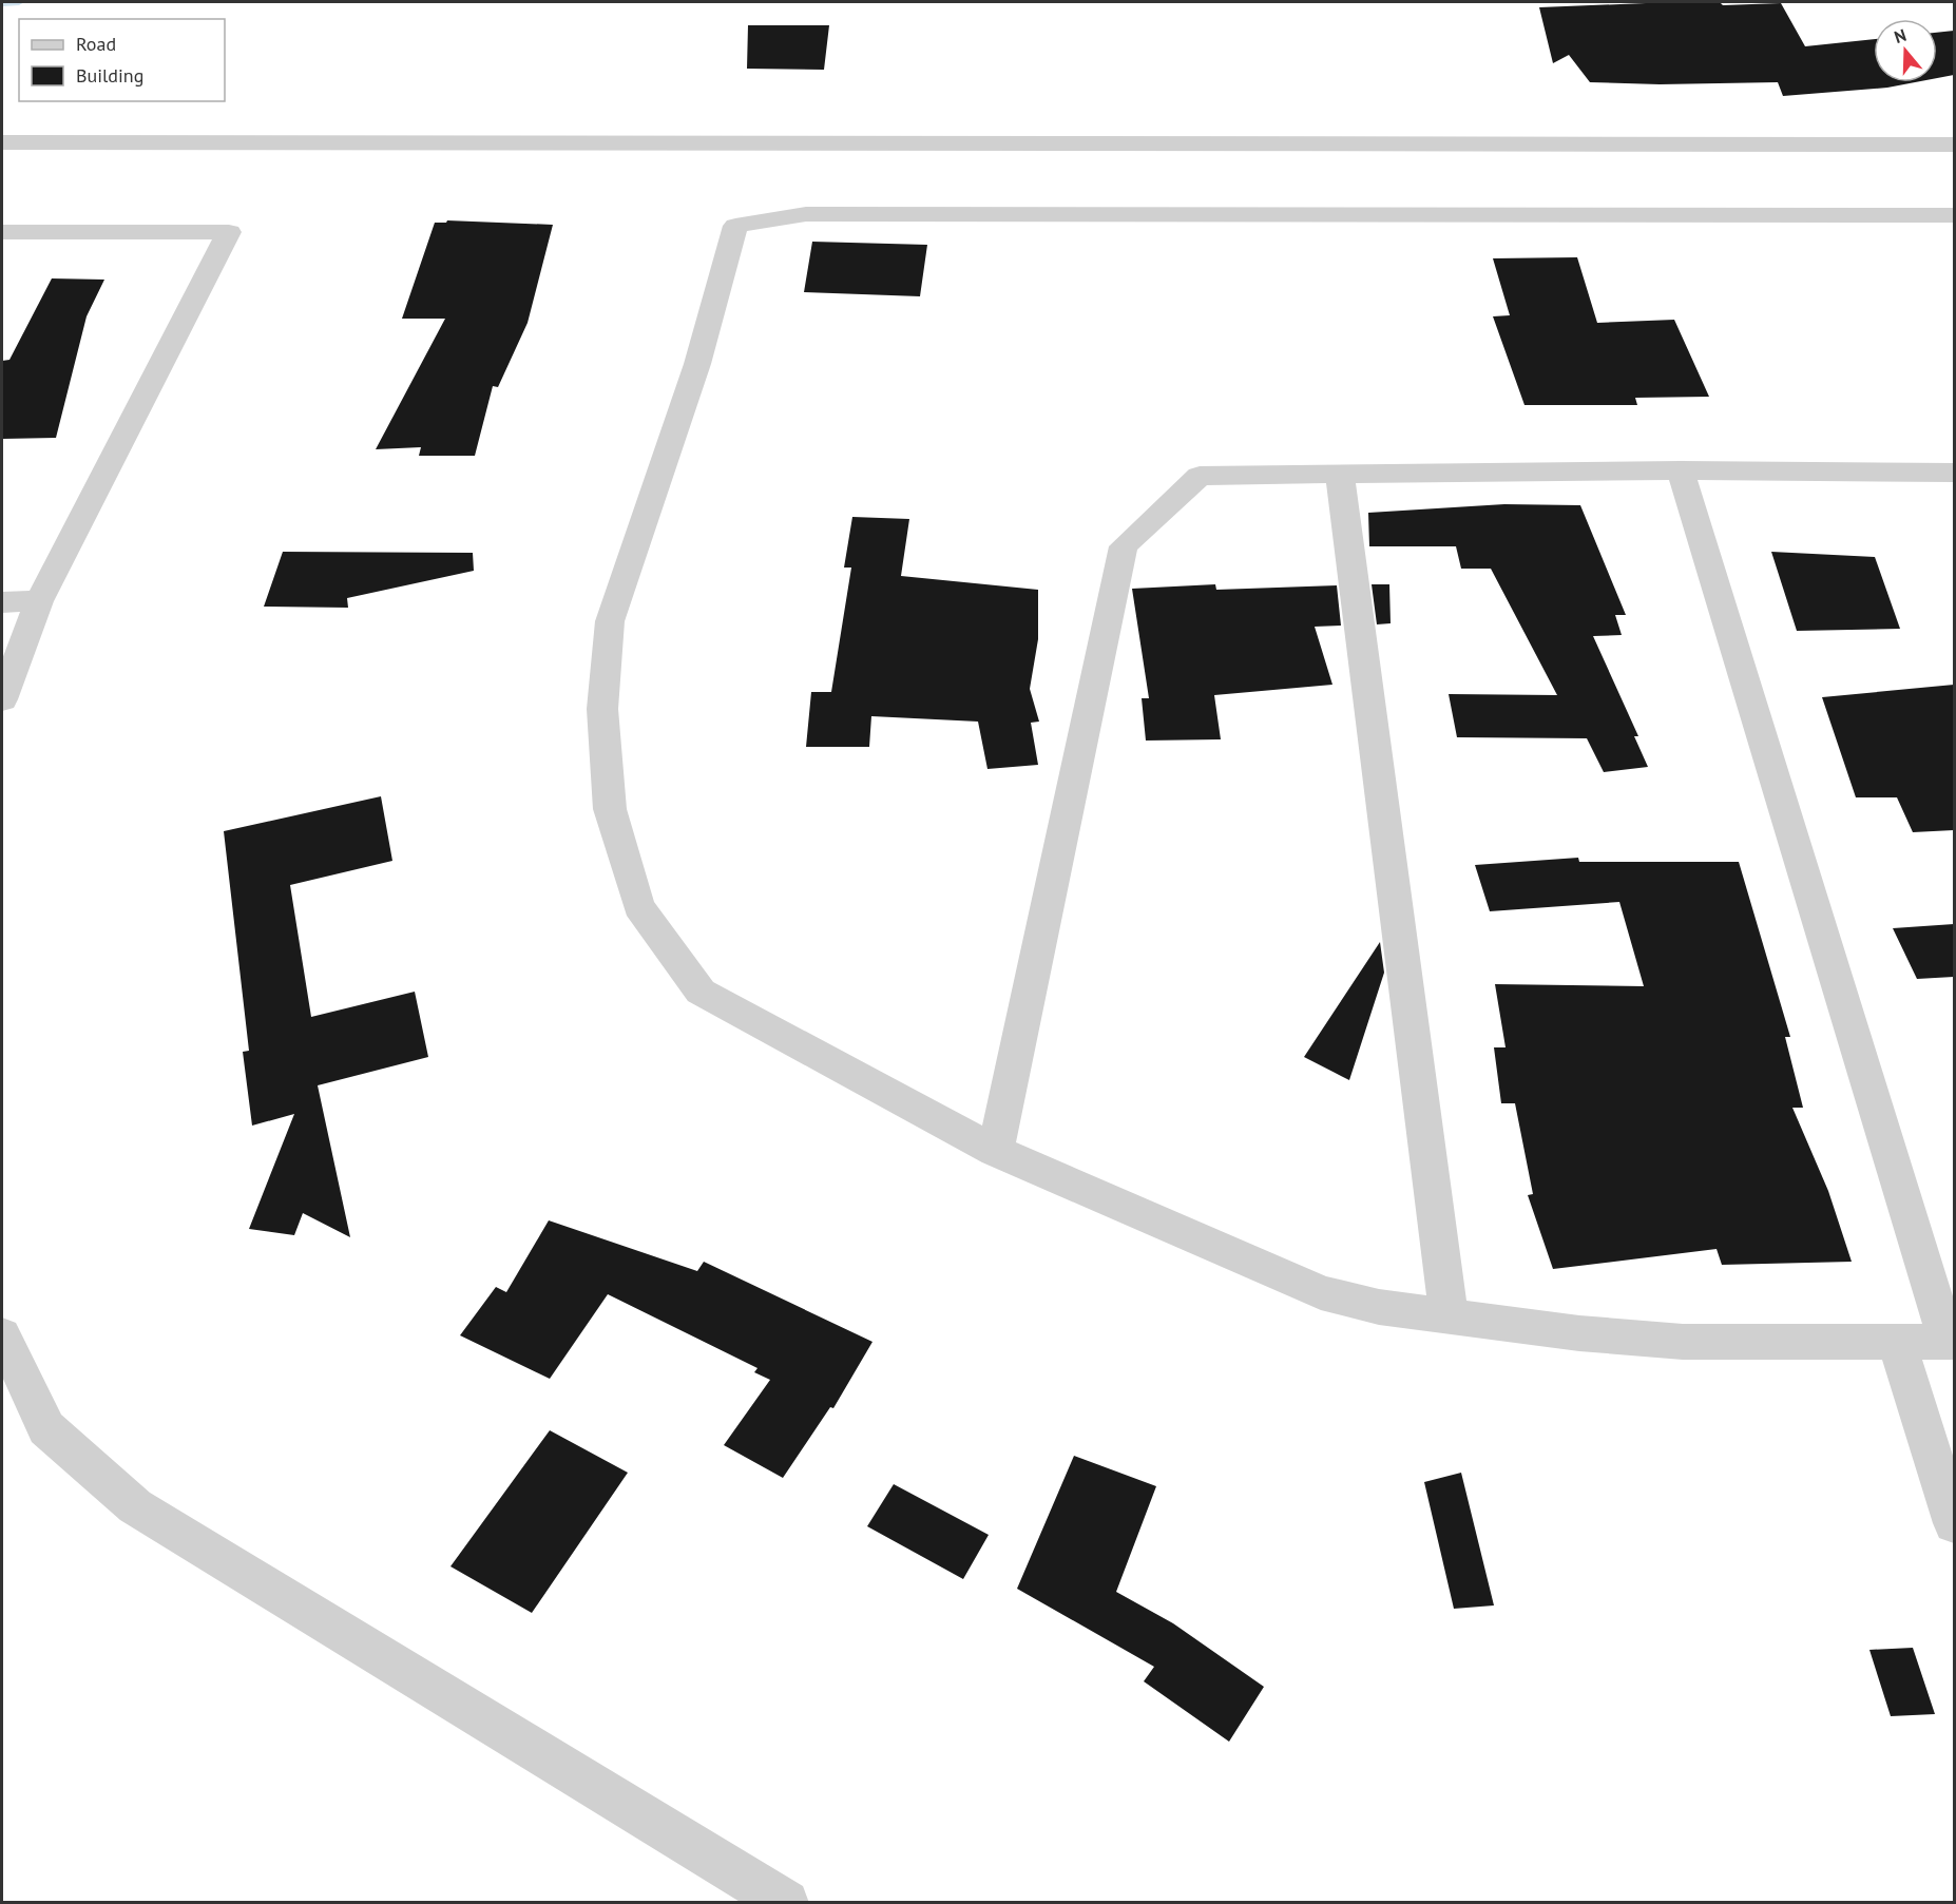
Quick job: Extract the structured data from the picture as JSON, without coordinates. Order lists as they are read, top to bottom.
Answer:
{
  "legend": ["Road", "Building"],
  "north": "top"
}
